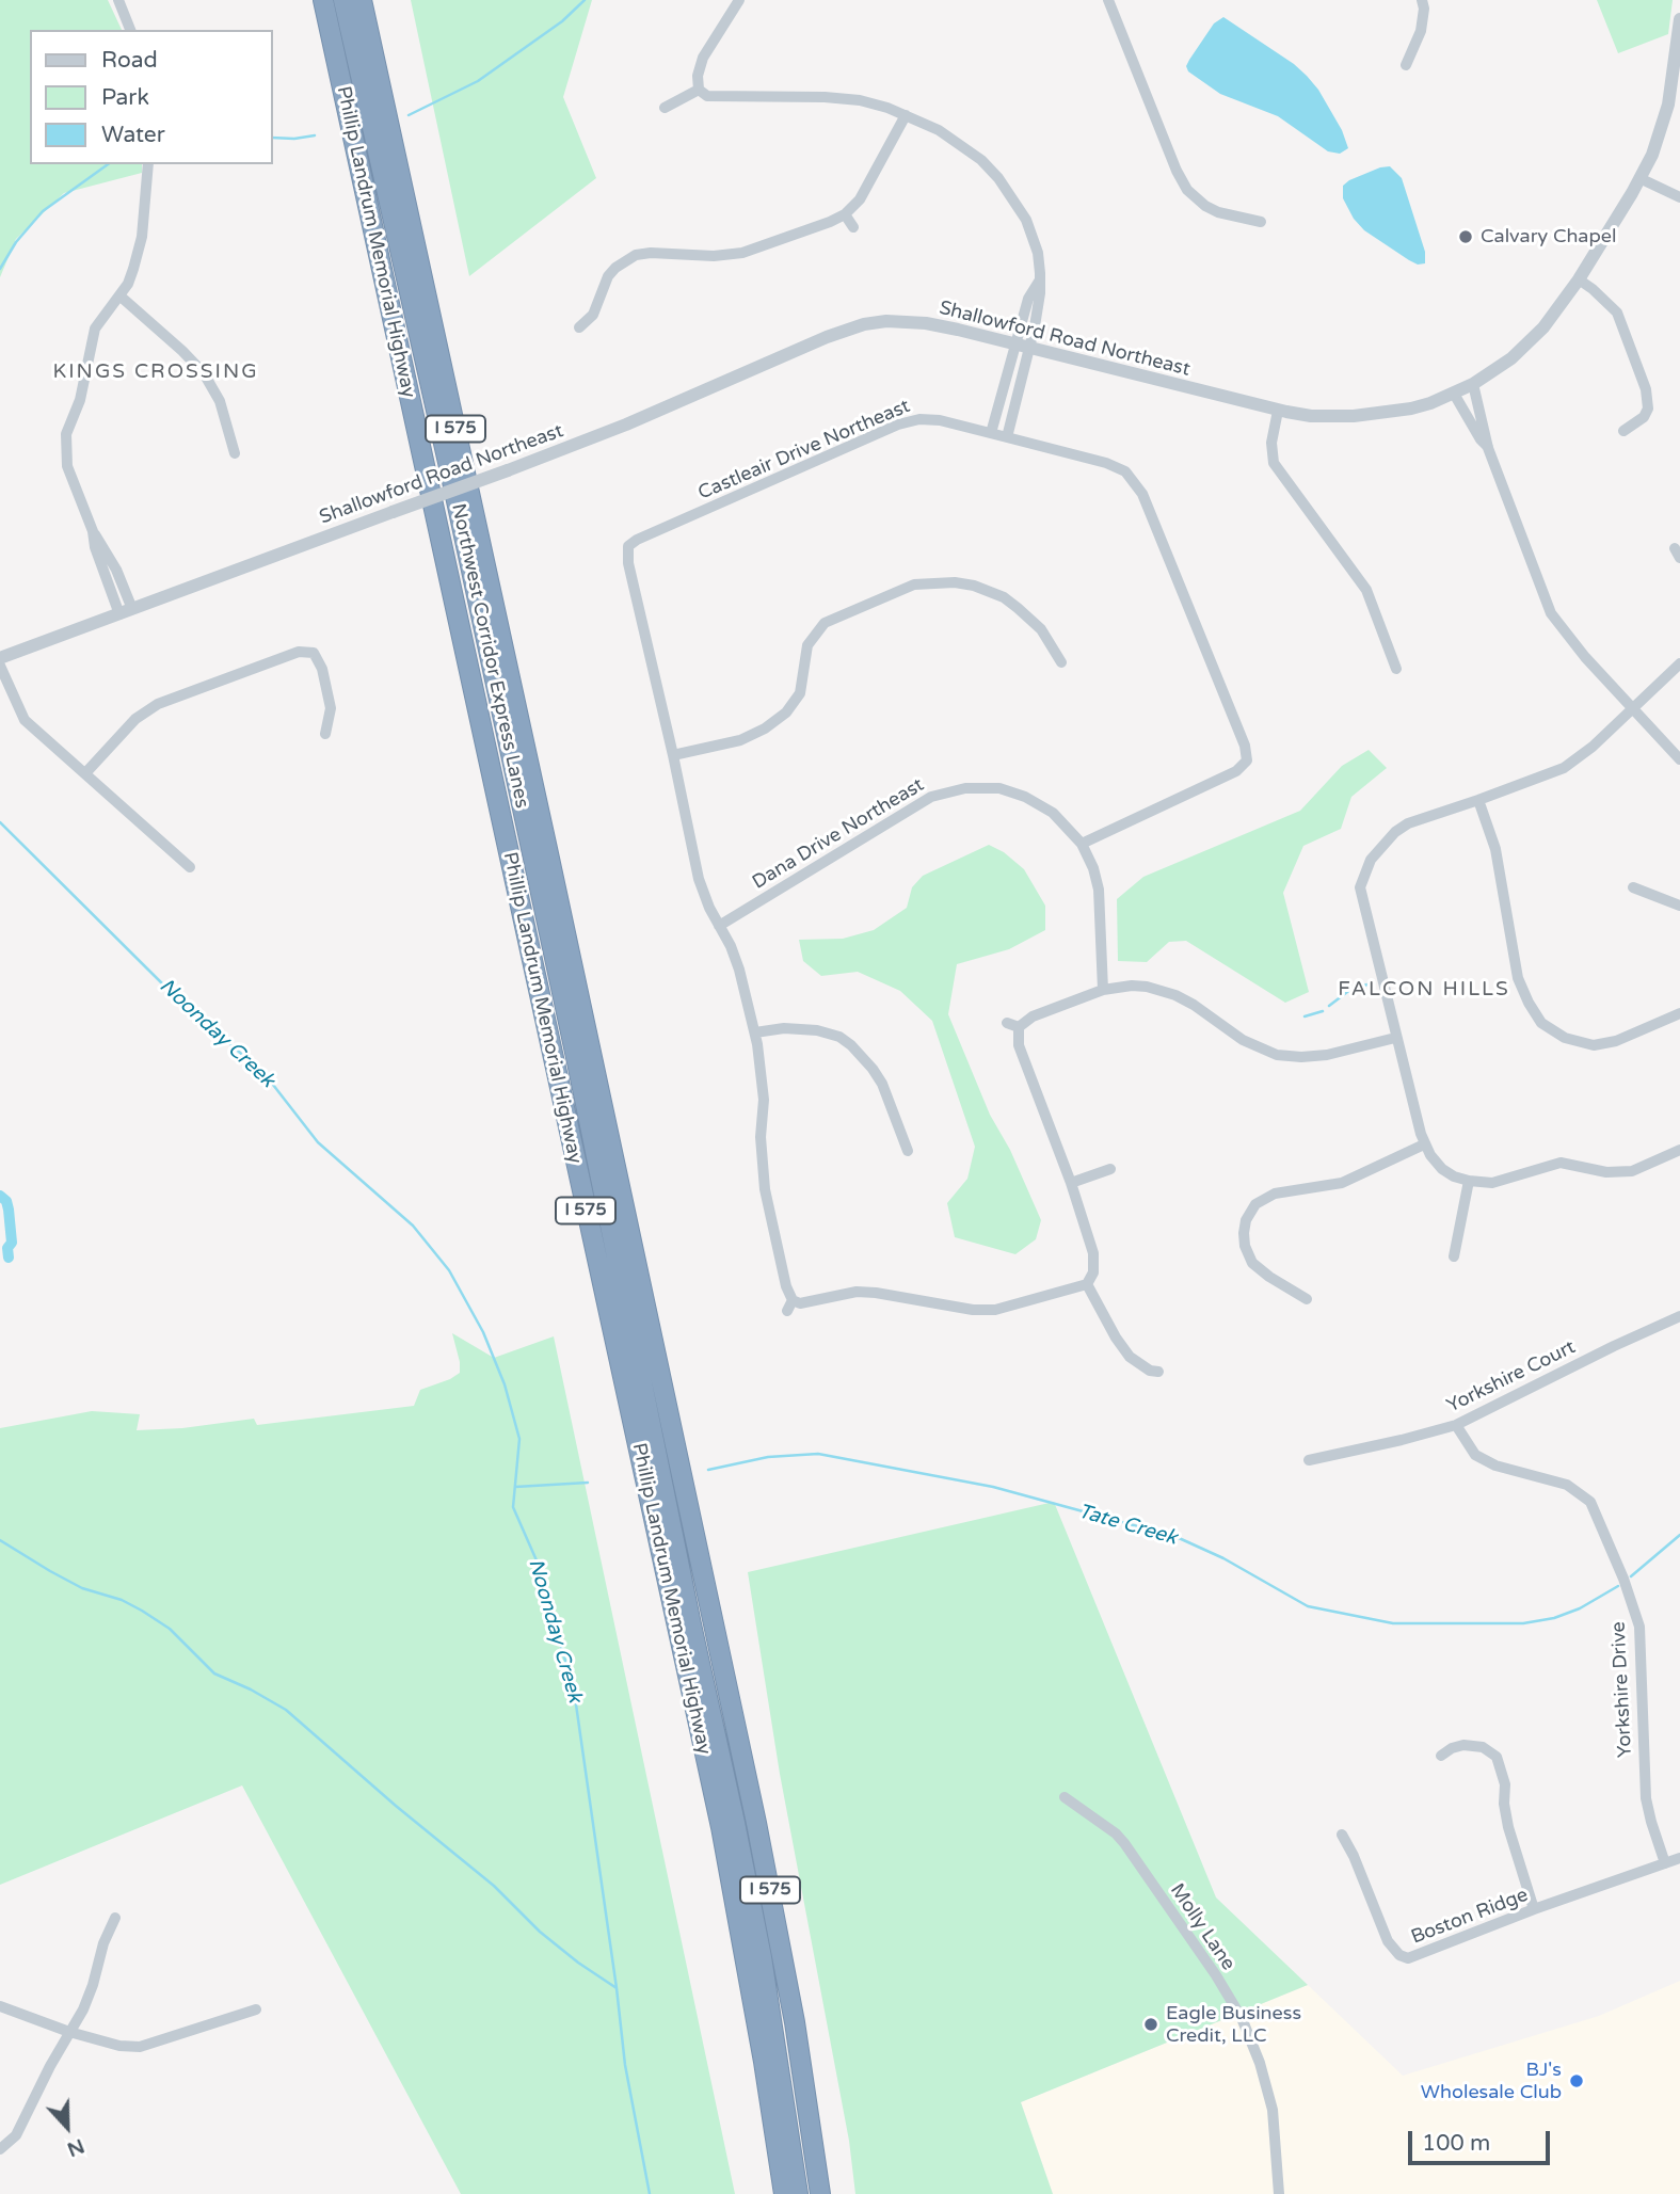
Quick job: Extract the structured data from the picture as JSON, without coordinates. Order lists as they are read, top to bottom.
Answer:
{
  "streets": {
    "highway": ["Phillip Landrum Memorial Highway", "I 575", "Northwest Corridor Express Lanes"],
    "street": [
      "Shallowford Road Northeast",
      "Castleair Drive Northeast",
      "Dana Drive Northeast",
      "Yorkshire Court",
      "Yorkshire Drive",
      "Boston Ridge",
      "Molly Lane"
    ]
  },
  "crossings": [
    ["Castleair Drive Northeast", "Dana Drive Northeast"],
    ["Yorkshire Court", "Yorkshire Drive"],
    ["Yorkshire Drive", "Boston Ridge"]
  ],
  "districts": ["KINGS CROSSING", "FALCON HILLS"],
  "water": ["Noonday Creek", "Tate Creek"],
  "places": ["Calvary Chapel", "Eagle Business Credit, LLC", "BJ's Wholesale Club"],
  "legend": ["Road", "Park", "Water"],
  "scale_bar": "100 m",
  "north": "bottom"
}
